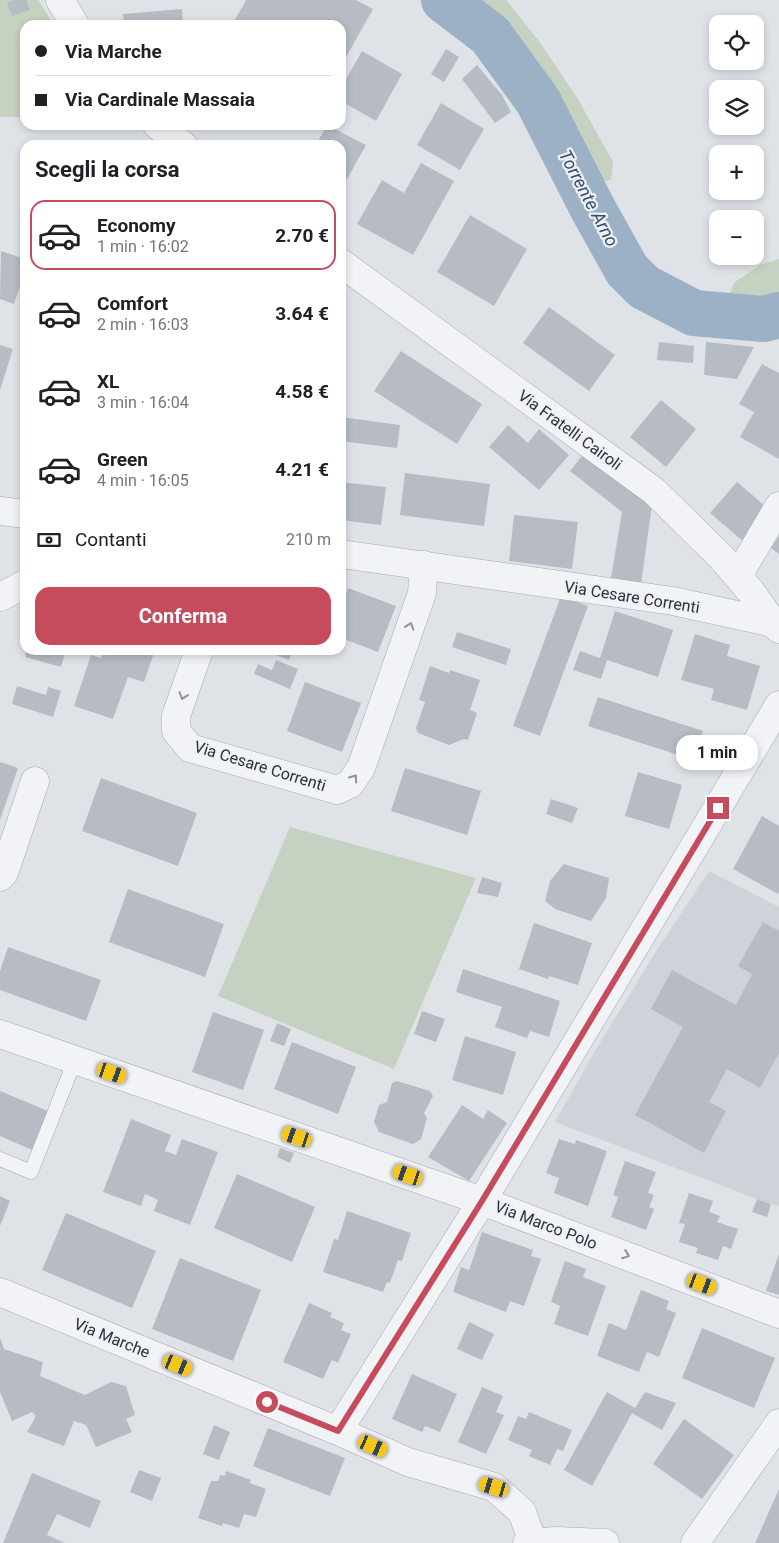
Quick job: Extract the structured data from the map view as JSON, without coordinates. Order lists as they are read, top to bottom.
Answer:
{
  "streets": {
    "street": [
      "Via Fratelli Cairoli",
      "Via Cesare Correnti",
      "Via Marco Polo",
      "Via Marche"
    ]
  },
  "crossings": [
    ["Via Fratelli Cairoli", "Via Cesare Correnti"]
  ],
  "one_way": ["Via Marco Polo"],
  "water": ["Torrente Arno"],
  "page": {
    "map_buttons": ["+", "−"],
    "banner": ["Via Marche", "Via Cardinale Massaia"],
    "heading": "Scegli la corsa",
    "list": [
      {
        "name": "Economy",
        "note": "1 min · 16:02",
        "value": "2.70 €"
      },
      {
        "name": "Comfort",
        "note": "2 min · 16:03",
        "value": "3.64 €"
      },
      {
        "name": "XL",
        "note": "3 min · 16:04",
        "value": "4.58 €"
      },
      {
        "name": "Green",
        "note": "4 min · 16:05",
        "value": "4.21 €"
      }
    ],
    "pay": ["Contanti", "210 m"],
    "buttons": "Conferma",
    "bubble": "1 min"
  }
}
